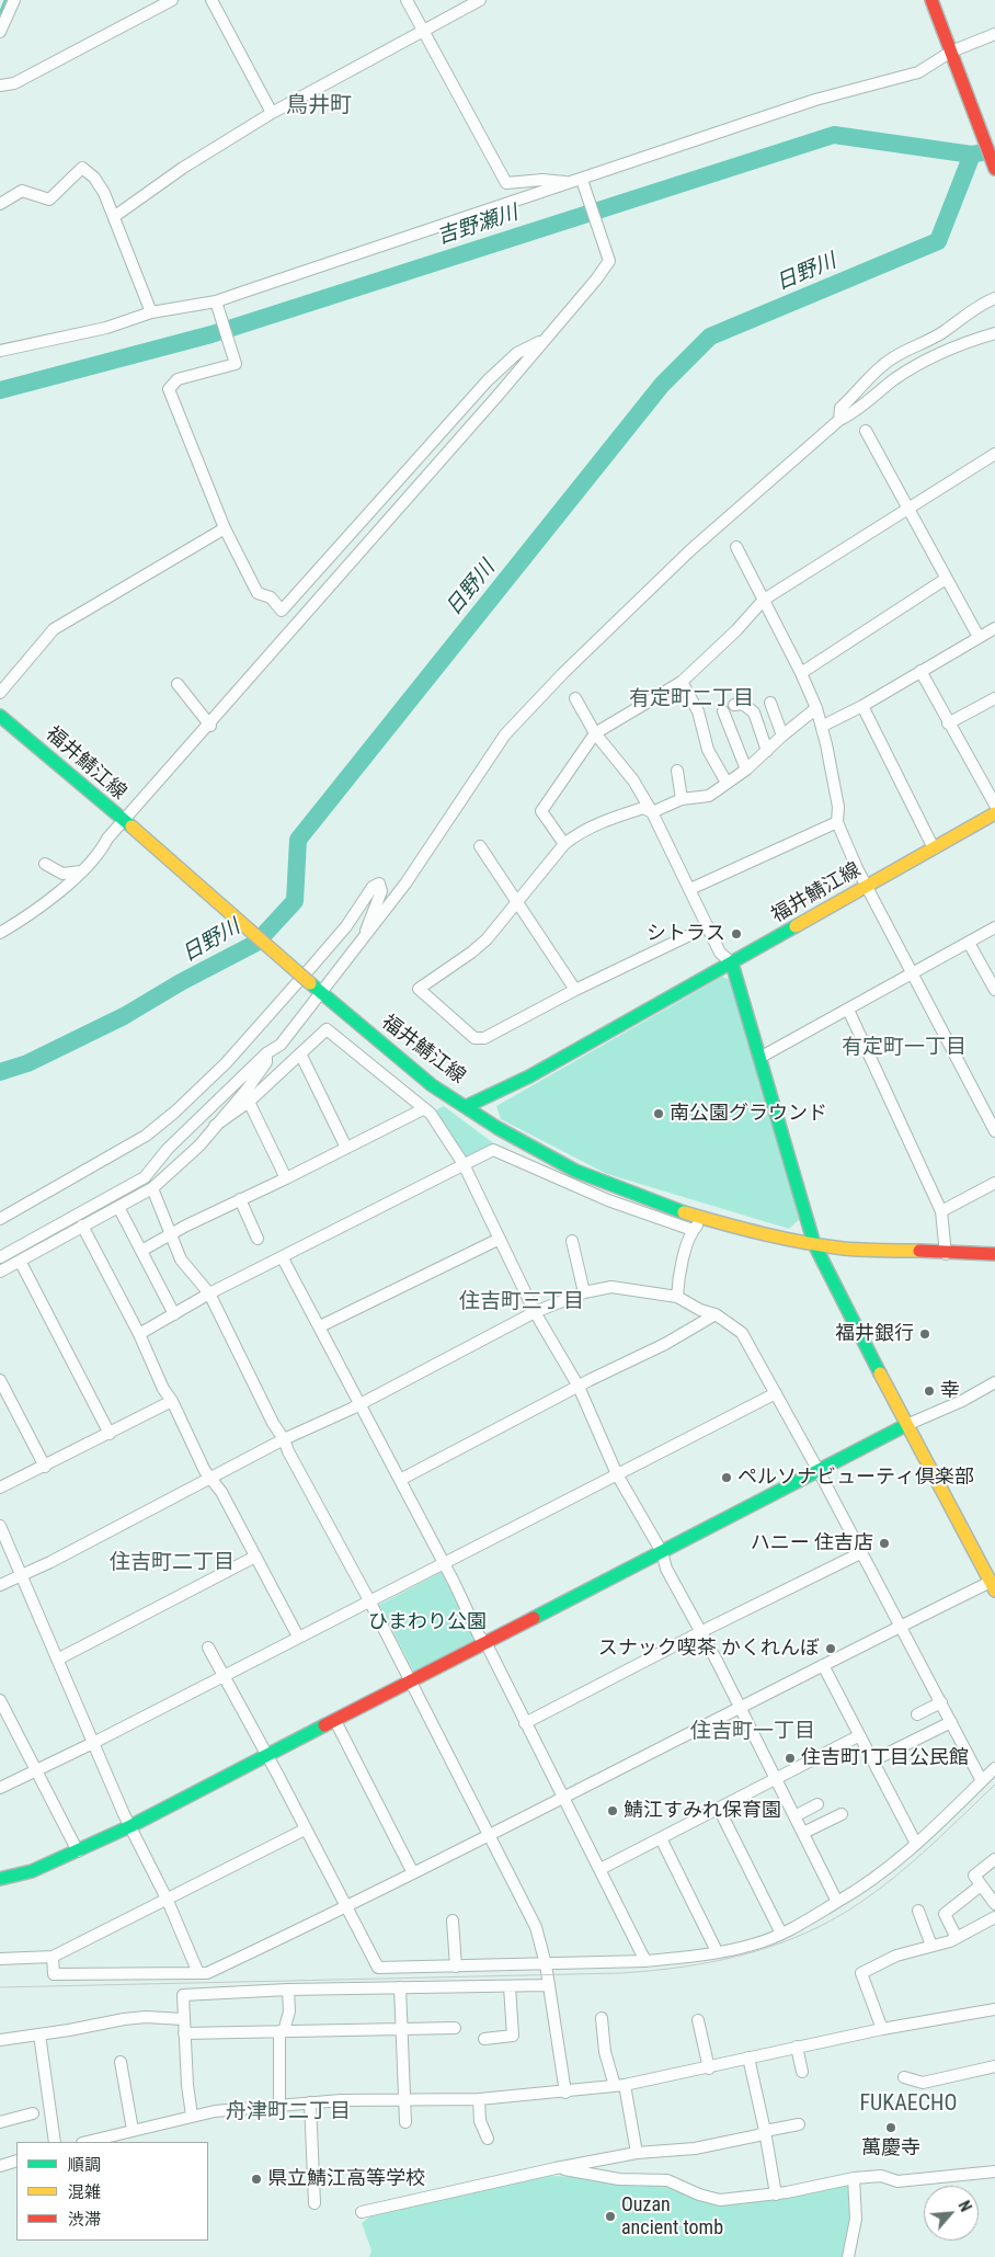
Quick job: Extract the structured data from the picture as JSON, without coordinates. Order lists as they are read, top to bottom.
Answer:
{
  "streets": {
    "street": ["福井鯖江線"]
  },
  "districts": [
    "鳥井町",
    "有定町二丁目",
    "有定町一丁目",
    "住吉町三丁目",
    "住吉町二丁目",
    "住吉町一丁目",
    "FUKAECHO",
    "舟津町二丁目"
  ],
  "water": ["吉野瀬川", "日野川"],
  "parks": ["ひまわり公園"],
  "places": [
    "シトラス",
    "南公園グラウンド",
    "福井銀行",
    "幸",
    "ペルソナビューティ倶楽部",
    "ハニー 住吉店",
    "スナック喫茶 かくれんぼ",
    "住吉町1丁目公民館",
    "鯖江すみれ保育園",
    "萬慶寺",
    "県立鯖江高等学校",
    "Ouzan ancient tomb"
  ],
  "legend": ["順調", "混雑", "渋滞"],
  "north": "top right"
}
